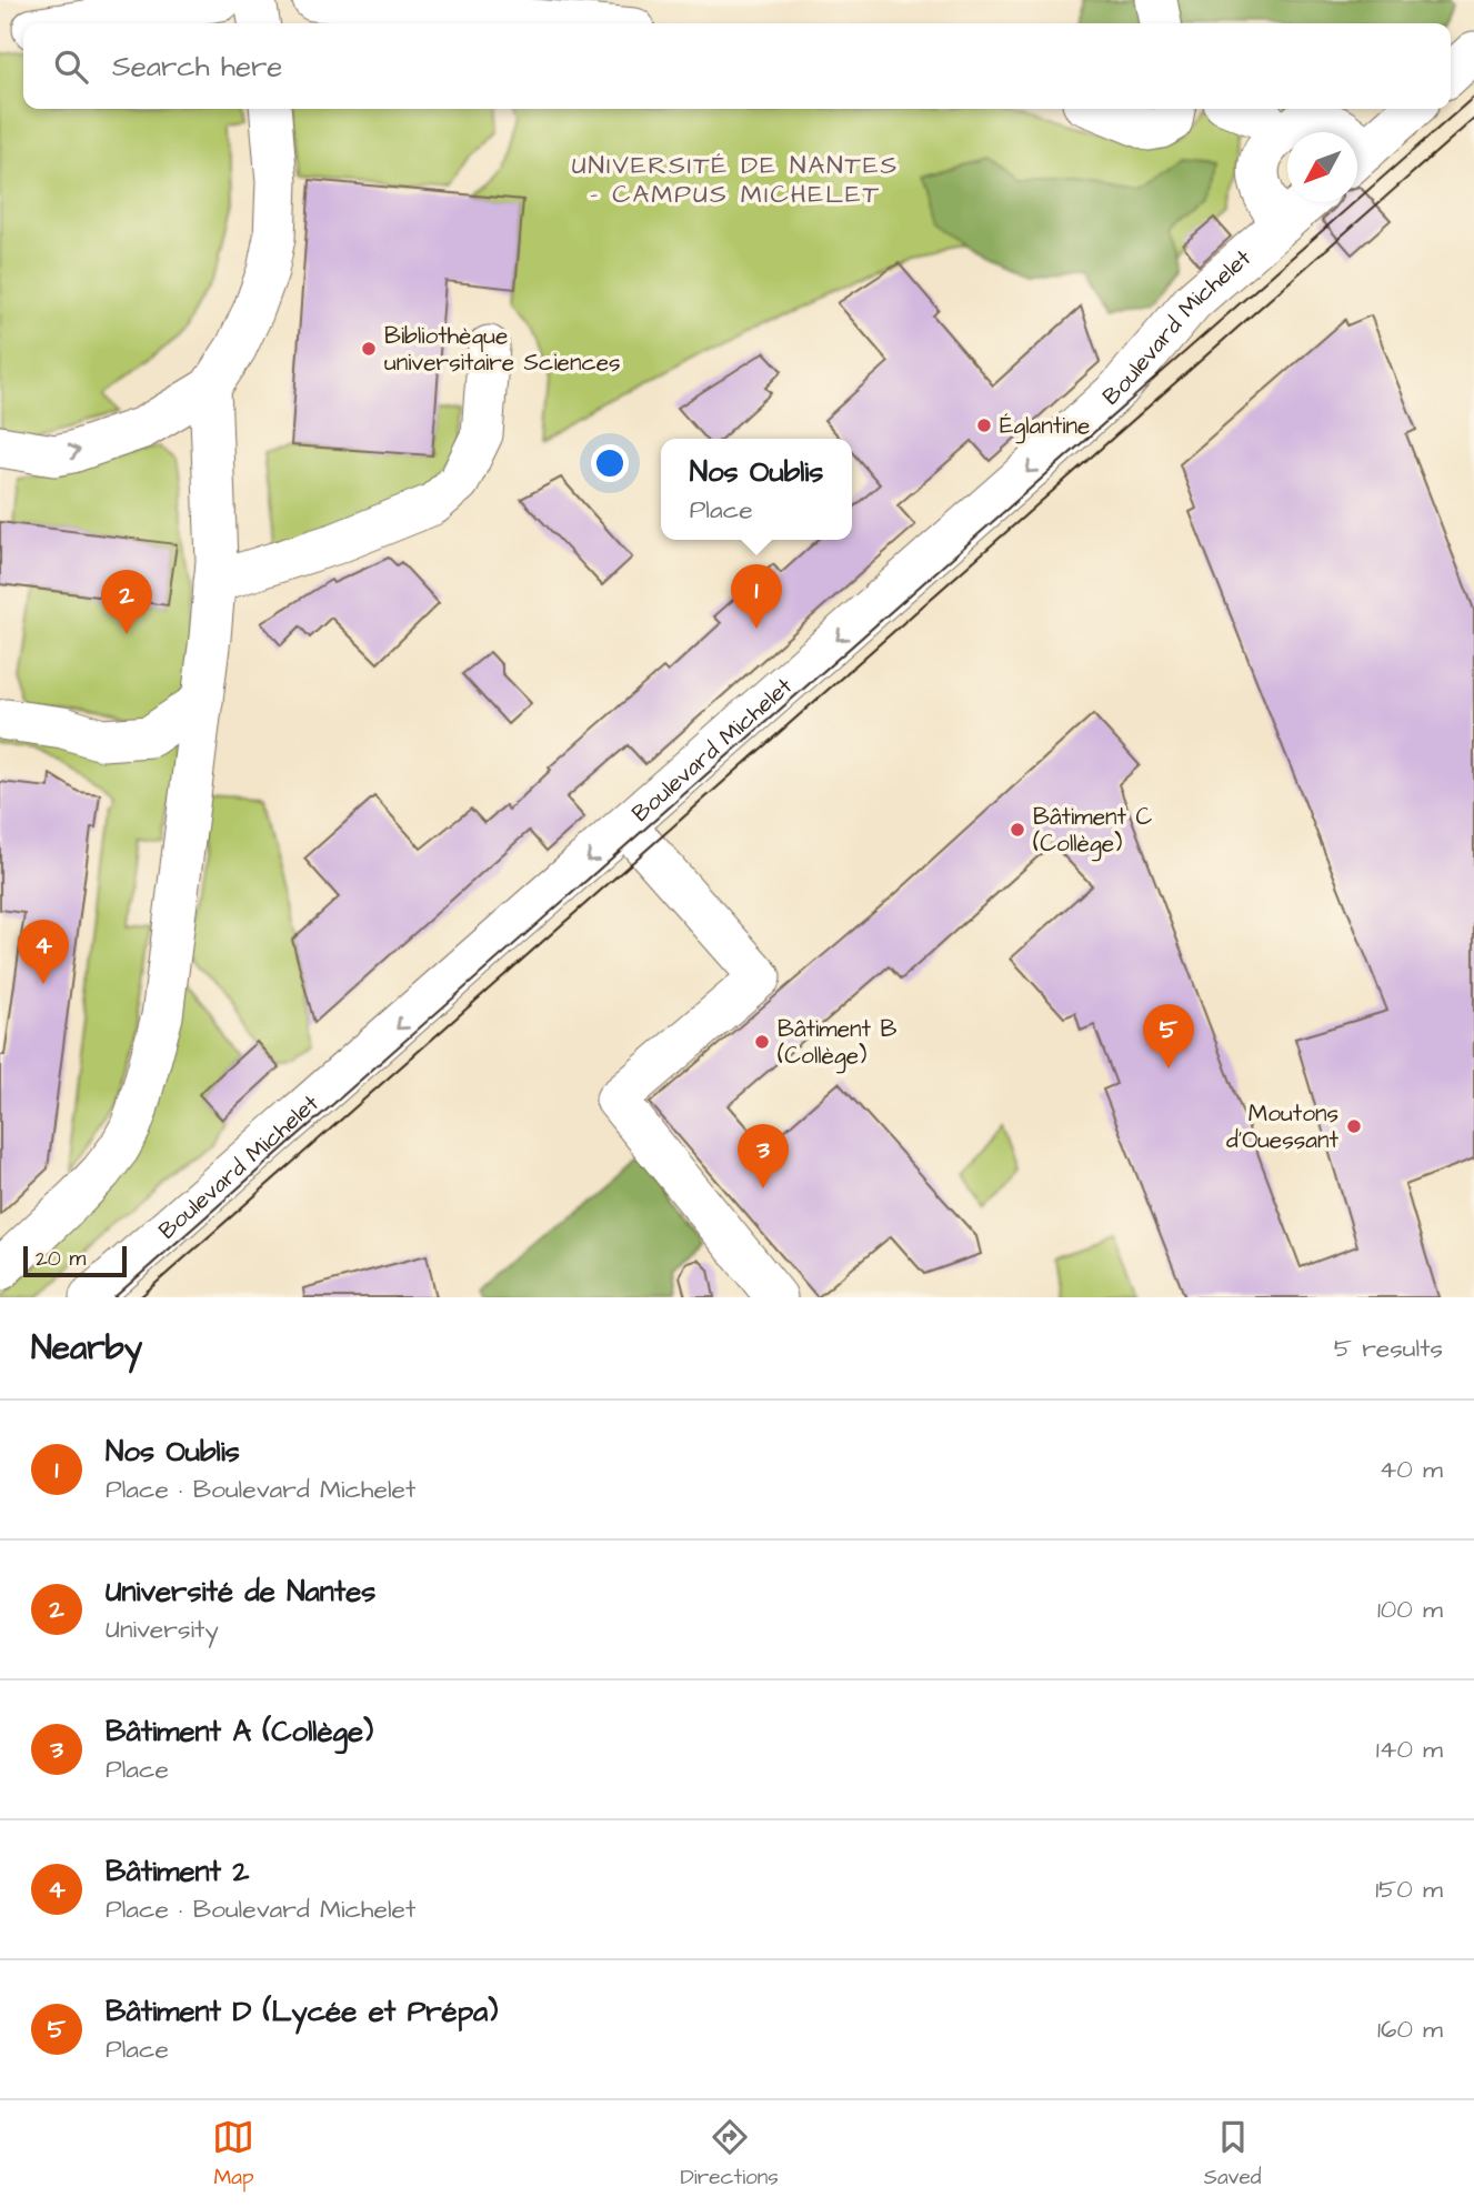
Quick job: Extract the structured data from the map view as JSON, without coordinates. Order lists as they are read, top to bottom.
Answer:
{
  "streets": {
    "street": ["Boulevard Michelet"]
  },
  "one_way": ["Boulevard Michelet"],
  "districts": ["UNIVERSITÉ DE NANTES - CAMPUS MICHELET"],
  "places": [
    "Bibliothèque universitaire Sciences",
    "Églantine",
    "Bâtiment C (Collège)",
    "Bâtiment B (Collège)",
    "Moutons d'Ouessant"
  ],
  "scale_bar": "20 m",
  "north": "bottom left",
  "page": {
    "search": "Search here",
    "popup": ["Nos Oublis", "Place"],
    "pins": [
      "1",
      "2",
      "4",
      "5",
      "3"
    ],
    "scale": "20 m",
    "heading": ["Nearby", "5 results"],
    "list": [
      {
        "mark": "1",
        "name": "Nos Oublis",
        "note": "Place · Boulevard Michelet",
        "value": "40 m"
      },
      {
        "mark": "2",
        "name": "Université de Nantes",
        "note": "University",
        "value": "100 m"
      },
      {
        "mark": "3",
        "name": "Bâtiment A (Collège)",
        "note": "Place",
        "value": "140 m"
      },
      {
        "mark": "4",
        "name": "Bâtiment 2",
        "note": "Place · Boulevard Michelet",
        "value": "150 m"
      },
      {
        "mark": "5",
        "name": "Bâtiment D (Lycée et Prépa)",
        "note": "Place",
        "value": "160 m"
      }
    ],
    "nav": ["Map", "Directions", "Saved"]
  }
}
